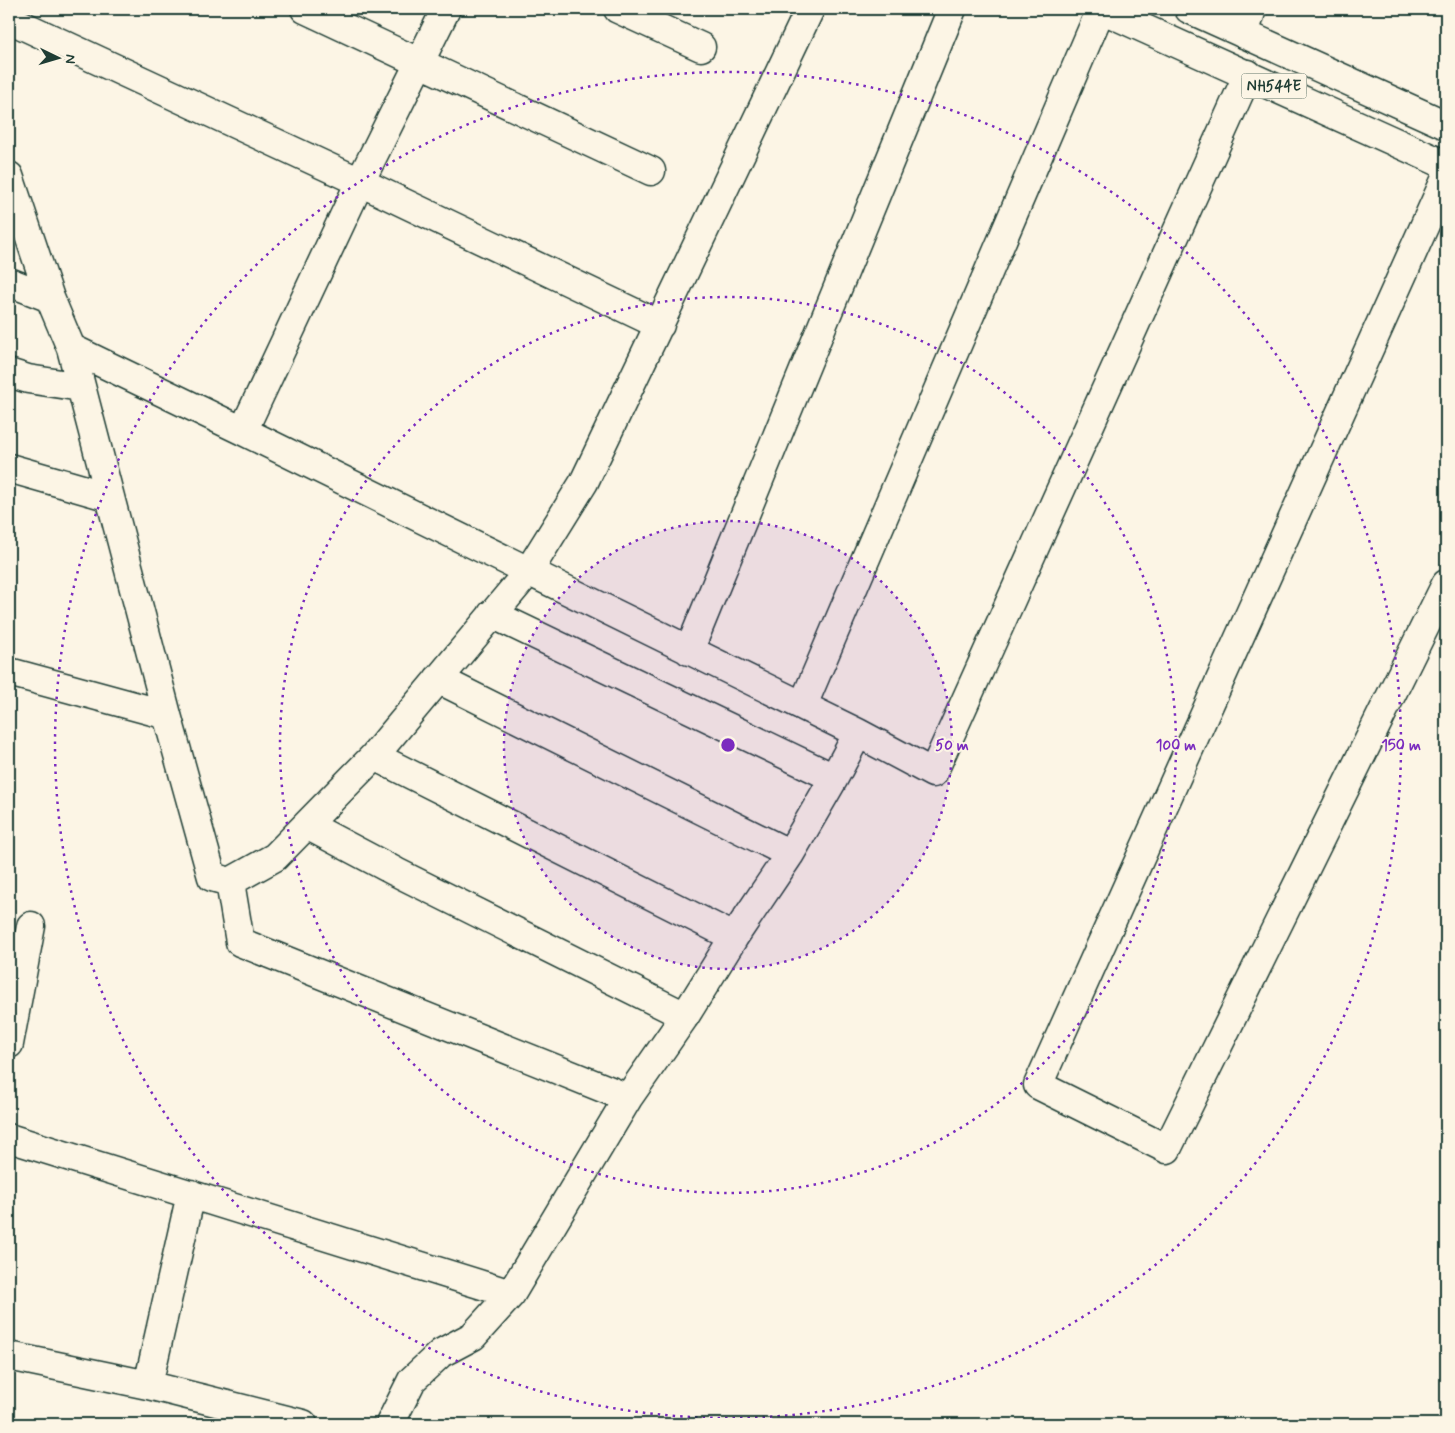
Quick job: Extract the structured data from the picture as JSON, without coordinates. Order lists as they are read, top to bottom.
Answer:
{
  "streets": {
    "main road": ["NH544E"]
  },
  "north": "right",
  "rings": ["50 m", "100 m", "150 m"]
}
